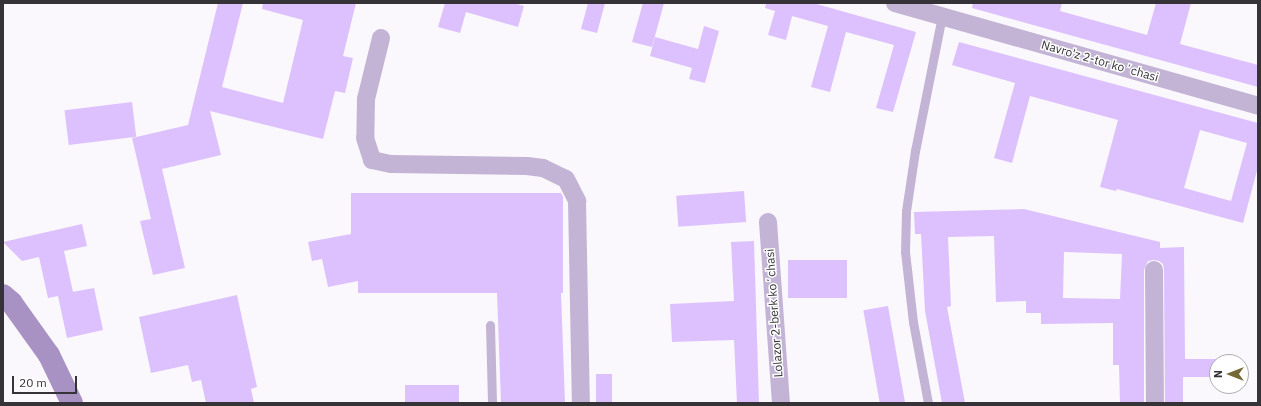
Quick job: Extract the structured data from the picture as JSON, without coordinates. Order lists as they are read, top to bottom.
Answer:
{
  "streets": {
    "street": ["Lolazor 2-berk koʼchasi"]
  },
  "scale_bar": "20 m",
  "north": "left"
}
